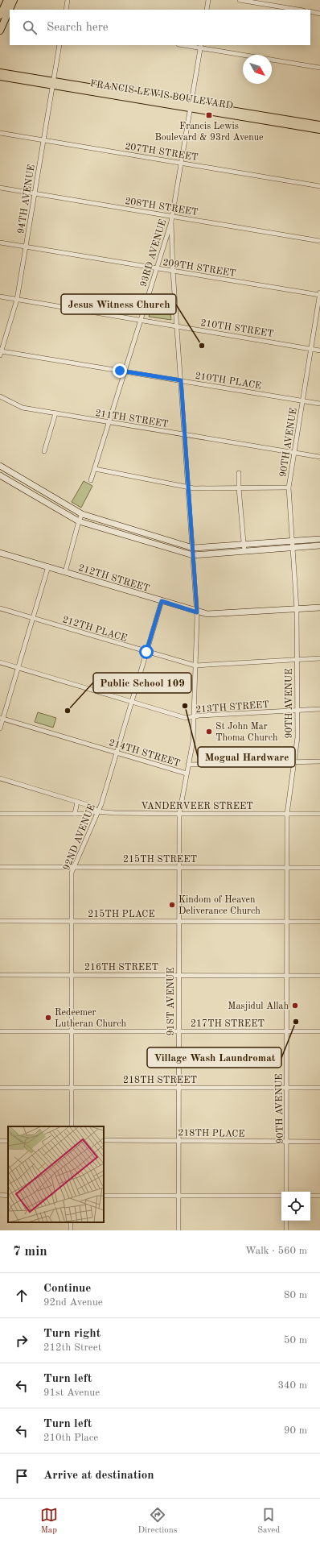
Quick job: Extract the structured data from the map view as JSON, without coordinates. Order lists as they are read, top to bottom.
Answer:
{
  "streets": {
    "main road": ["FRANCIS LEWIS BOULEVARD", "212TH STREET"],
    "street": [
      "207TH STREET",
      "94TH AVENUE",
      "208TH STREET",
      "93RD AVENUE",
      "209TH STREET",
      "210TH STREET",
      "210TH PLACE",
      "211TH STREET",
      "90TH AVENUE",
      "212TH PLACE",
      "213TH STREET",
      "214TH STREET",
      "VANDERVEER STREET",
      "92ND AVENUE",
      "215TH STREET",
      "215TH PLACE",
      "216TH STREET",
      "91ST AVENUE",
      "217TH STREET",
      "218TH STREET",
      "218TH PLACE"
    ]
  },
  "crossings": [
    ["FRANCIS LEWIS BOULEVARD", "94TH AVENUE"],
    ["FRANCIS LEWIS BOULEVARD", "93RD AVENUE"],
    ["207TH STREET", "94TH AVENUE"],
    ["207TH STREET", "93RD AVENUE"],
    ["94TH AVENUE", "208TH STREET"],
    ["94TH AVENUE", "209TH STREET"],
    ["94TH AVENUE", "210TH STREET"],
    ["94TH AVENUE", "210TH PLACE"],
    ["208TH STREET", "93RD AVENUE"],
    ["93RD AVENUE", "209TH STREET"],
    ["93RD AVENUE", "210TH STREET"],
    ["93RD AVENUE", "210TH PLACE"],
    ["93RD AVENUE", "211TH STREET"],
    ["209TH STREET", "90TH AVENUE"],
    ["210TH STREET", "90TH AVENUE"],
    ["210TH PLACE", "90TH AVENUE"],
    ["211TH STREET", "90TH AVENUE"],
    ["90TH AVENUE", "212TH STREET"],
    ["90TH AVENUE", "212TH PLACE"],
    ["90TH AVENUE", "213TH STREET"],
    ["90TH AVENUE", "214TH STREET"],
    ["90TH AVENUE", "VANDERVEER STREET"],
    ["90TH AVENUE", "215TH STREET"],
    ["90TH AVENUE", "215TH PLACE"],
    ["90TH AVENUE", "216TH STREET"],
    ["90TH AVENUE", "217TH STREET"],
    ["90TH AVENUE", "218TH STREET"],
    ["90TH AVENUE", "218TH PLACE"],
    ["212TH STREET", "92ND AVENUE"],
    ["212TH PLACE", "92ND AVENUE"],
    ["213TH STREET", "92ND AVENUE"],
    ["214TH STREET", "92ND AVENUE"],
    ["214TH STREET", "91ST AVENUE"],
    ["VANDERVEER STREET", "92ND AVENUE"],
    ["VANDERVEER STREET", "91ST AVENUE"],
    ["92ND AVENUE", "215TH STREET"],
    ["92ND AVENUE", "215TH PLACE"],
    ["92ND AVENUE", "216TH STREET"],
    ["92ND AVENUE", "217TH STREET"],
    ["92ND AVENUE", "218TH STREET"],
    ["215TH STREET", "91ST AVENUE"],
    ["215TH PLACE", "91ST AVENUE"],
    ["216TH STREET", "91ST AVENUE"],
    ["91ST AVENUE", "217TH STREET"],
    ["91ST AVENUE", "218TH STREET"],
    ["91ST AVENUE", "218TH PLACE"]
  ],
  "places": {
    "transit": ["Francis Lewis Boulevard & 93rd Avenue"],
    "other": [
      "Jesus Witness Church",
      "Mogual Hardware",
      "Public School 109",
      "St John Mar Thoma Church",
      "Kindom of Heaven Deliverance Church",
      "Masjidul Allah",
      "Redeemer Lutheran Church",
      "Village Wash Laundromat"
    ]
  },
  "north": "bottom right",
  "page": {
    "search": "Search here",
    "heading": ["7 min", "Walk · 560 m"],
    "list": [
      ["Continue", "92nd Avenue", "80 m"],
      ["Turn right", "212th Street", "50 m"],
      ["Turn left", "91st Avenue", "340 m"],
      ["Turn left", "210th Place", "90 m"],
      "Arrive at destination"
    ],
    "nav": ["Map", "Directions", "Saved"]
  }
}
